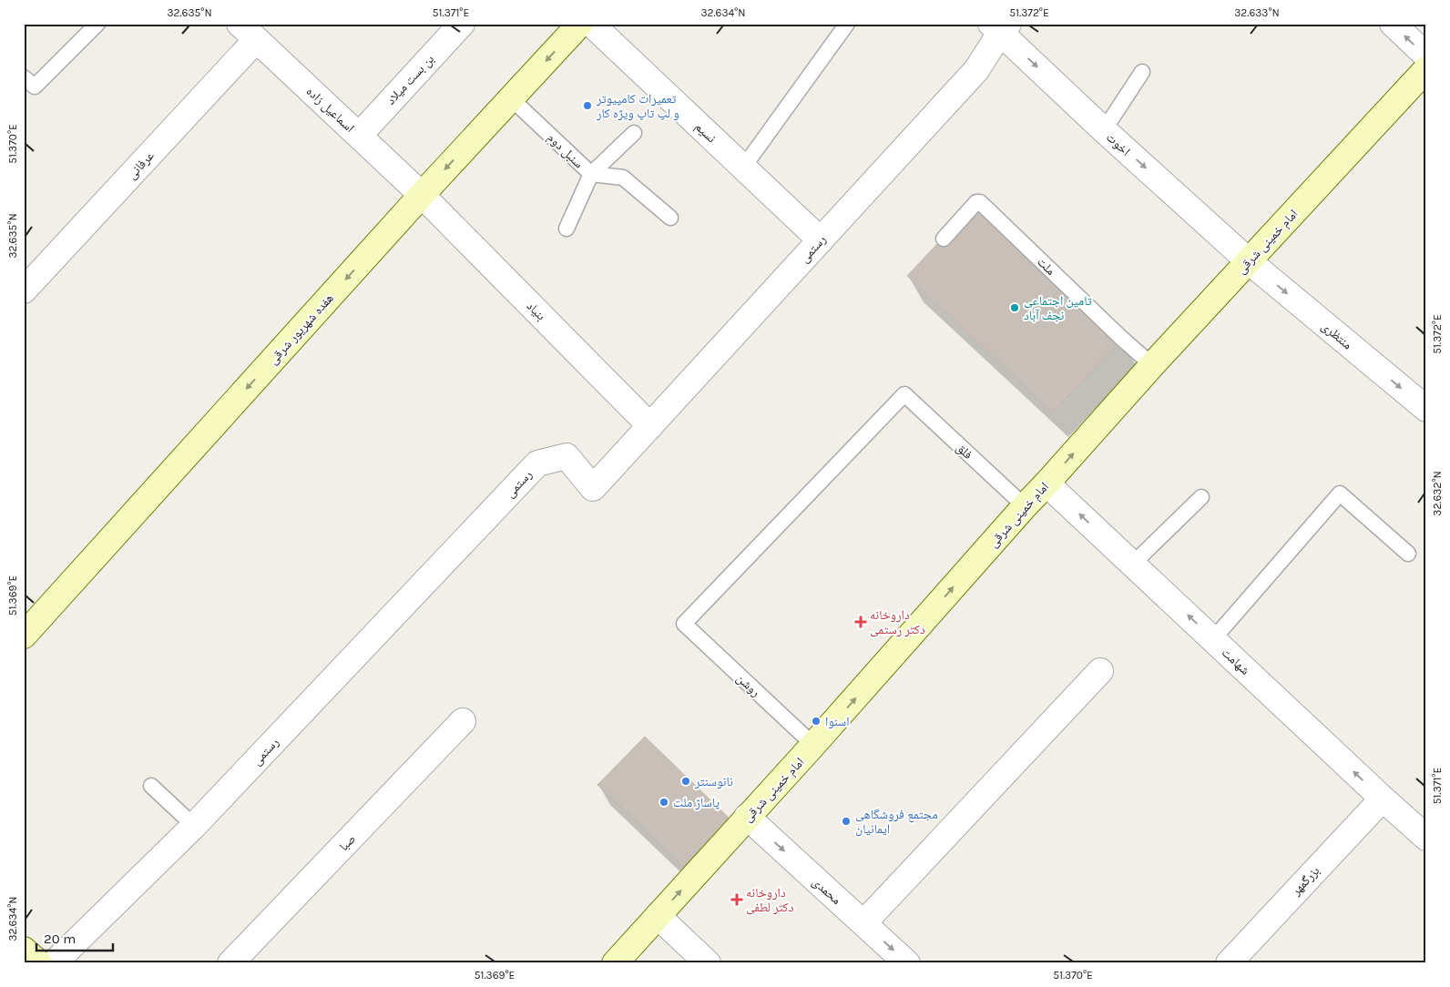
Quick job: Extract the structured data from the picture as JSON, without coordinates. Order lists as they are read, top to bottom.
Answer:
{
  "streets": {
    "main road": ["امام خمینی شرقی", "هفده شهریور شرقی"],
    "street": [
      "بن بست میلاد",
      "اسماعیل زاده",
      "نسیم",
      "اخوت",
      "عرفانی",
      "رستمی",
      "بنیاد",
      "منتظری",
      "شهامت",
      "صبا",
      "بزرگمهر",
      "محمدی"
    ],
    "lane": [
      "سنبل دوم",
      "ملت",
      "فلق",
      "روشن"
    ]
  },
  "crossings": [
    ["بن بست میلاد", "اسماعیل زاده"],
    ["اسماعیل زاده", "عرفانی"],
    ["اسماعیل زاده", "بنیاد"],
    ["اسماعیل زاده", "هفده شهریور شرقی"],
    ["نسیم", "رستمی"],
    ["اخوت", "امام خمینی شرقی"],
    ["اخوت", "رستمی"],
    ["اخوت", "منتظری"],
    ["سنبل دوم", "هفده شهریور شرقی"],
    ["امام خمینی شرقی", "ملت"],
    ["امام خمینی شرقی", "منتظری"],
    ["امام خمینی شرقی", "فلق"],
    ["امام خمینی شرقی", "شهامت"],
    ["امام خمینی شرقی", "روشن"],
    ["امام خمینی شرقی", "محمدی"],
    ["رستمی", "بنیاد"],
    ["بنیاد", "هفده شهریور شرقی"],
    ["فلق", "روشن"],
    ["شهامت", "بزرگمهر"]
  ],
  "one_way": [
    "اخوت",
    "امام خمینی شرقی",
    "هفده شهریور شرقی",
    "منتظری",
    "شهامت"
  ],
  "places": {
    "other": [
      "تعمیرات کامپیوتر و لپ تاپ ویژه کار",
      "تامین اجتماعی نجف آباد",
      "اسنوا",
      "نانوسنتر",
      "پاساژ ملت",
      "مجتمع فروشگاهی ایمانیان"
    ],
    "health": ["داروخانه دکتر رستمی", "داروخانه دکتر لطفی"]
  },
  "scale_bar": "20 m",
  "coordinates": [
    "32.635°N",
    "51.371°E",
    "32.634°N",
    "51.372°E",
    "32.633°N",
    "51.370°E",
    "32.632°N",
    "51.369°E"
  ]
}
